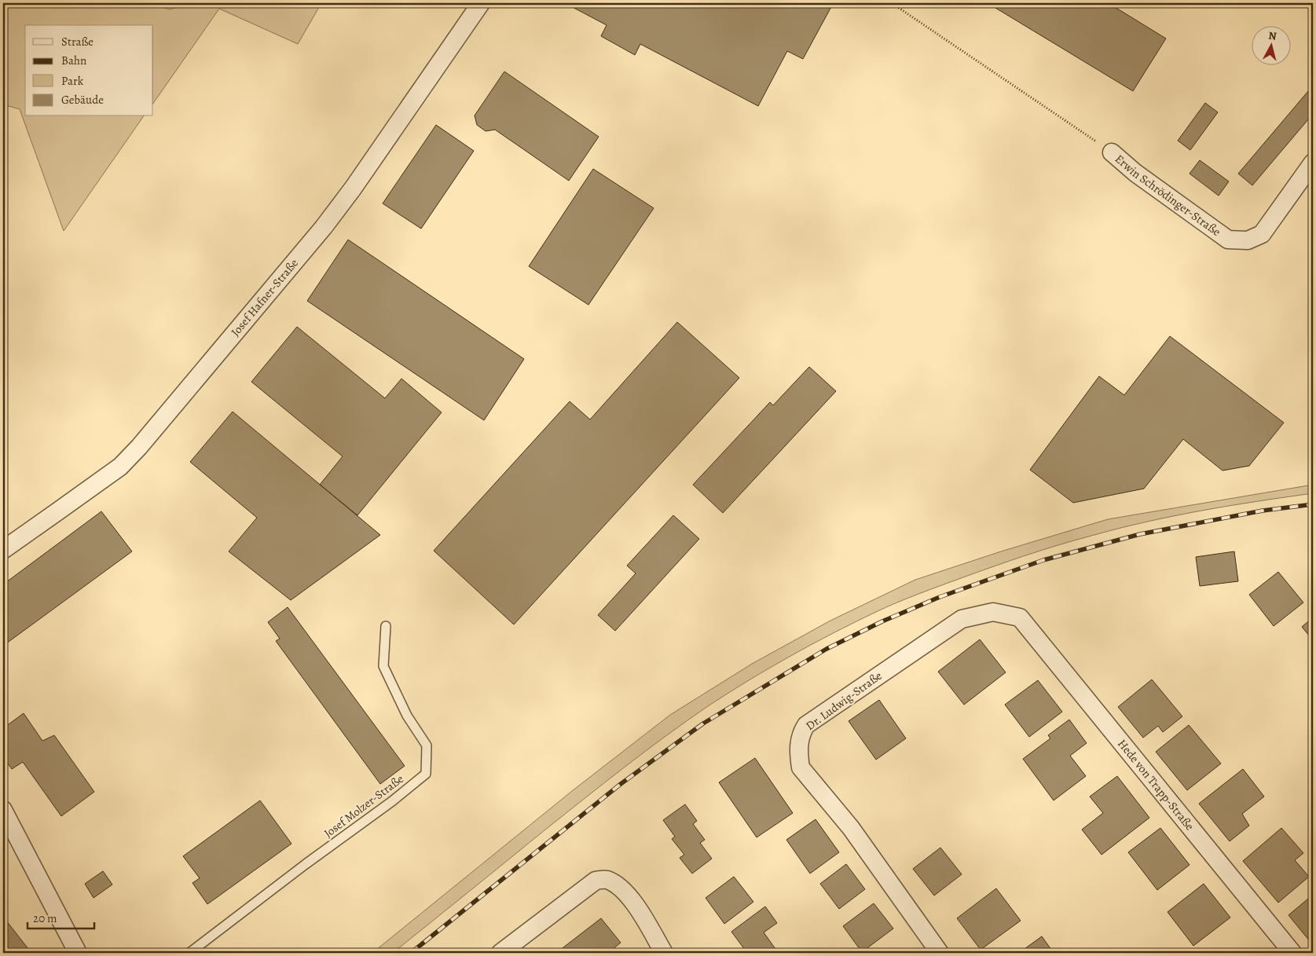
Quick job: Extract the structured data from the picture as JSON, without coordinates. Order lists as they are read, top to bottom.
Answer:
{
  "streets": {
    "street": [
      "Erwin Schrödinger-Straße",
      "Josef Hafner-Straße",
      "Dr. Ludwig-Straße",
      "Hede von Trapp-Straße"
    ],
    "lane": ["Josef Molzer-Straße"]
  },
  "crossings": [
    ["Dr. Ludwig-Straße", "Hede von Trapp-Straße"]
  ],
  "legend": [
    "Straße",
    "Bahn",
    "Park",
    "Gebäude"
  ],
  "scale_bar": "20 m",
  "north": "top"
}
